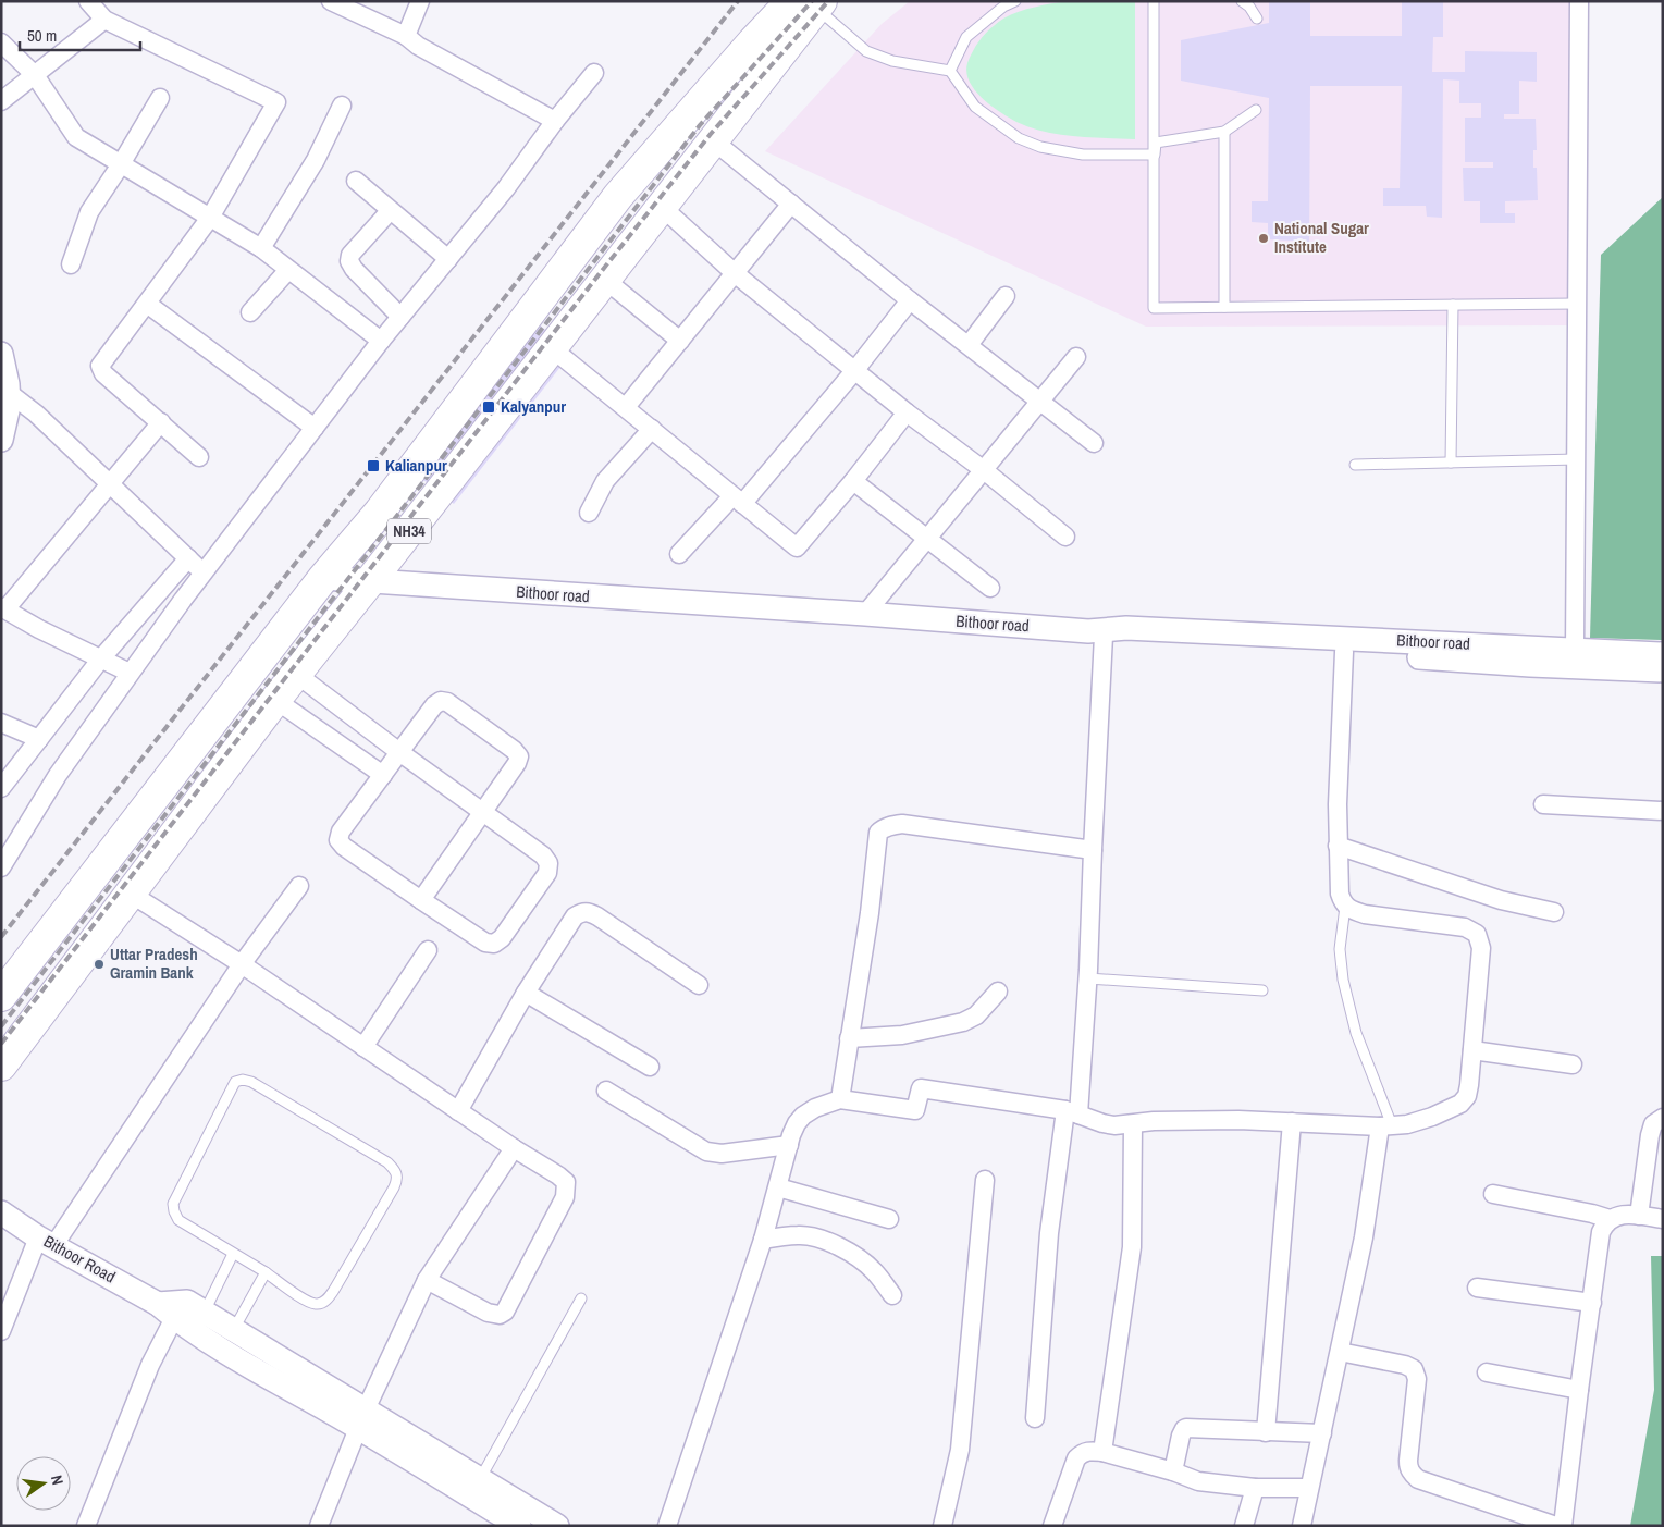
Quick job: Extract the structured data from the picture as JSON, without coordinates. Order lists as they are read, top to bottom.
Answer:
{
  "streets": {
    "highway": ["NH34"],
    "street": ["Bithoor road", "Bithoor Road"]
  },
  "crossings": [
    ["NH34", "Bithoor road"]
  ],
  "places": {
    "other": ["National Sugar Institute", "Uttar Pradesh Gramin Bank"],
    "transit": ["Kalyanpur", "Kalianpur"]
  },
  "scale_bar": "50 m",
  "north": "right"
}
